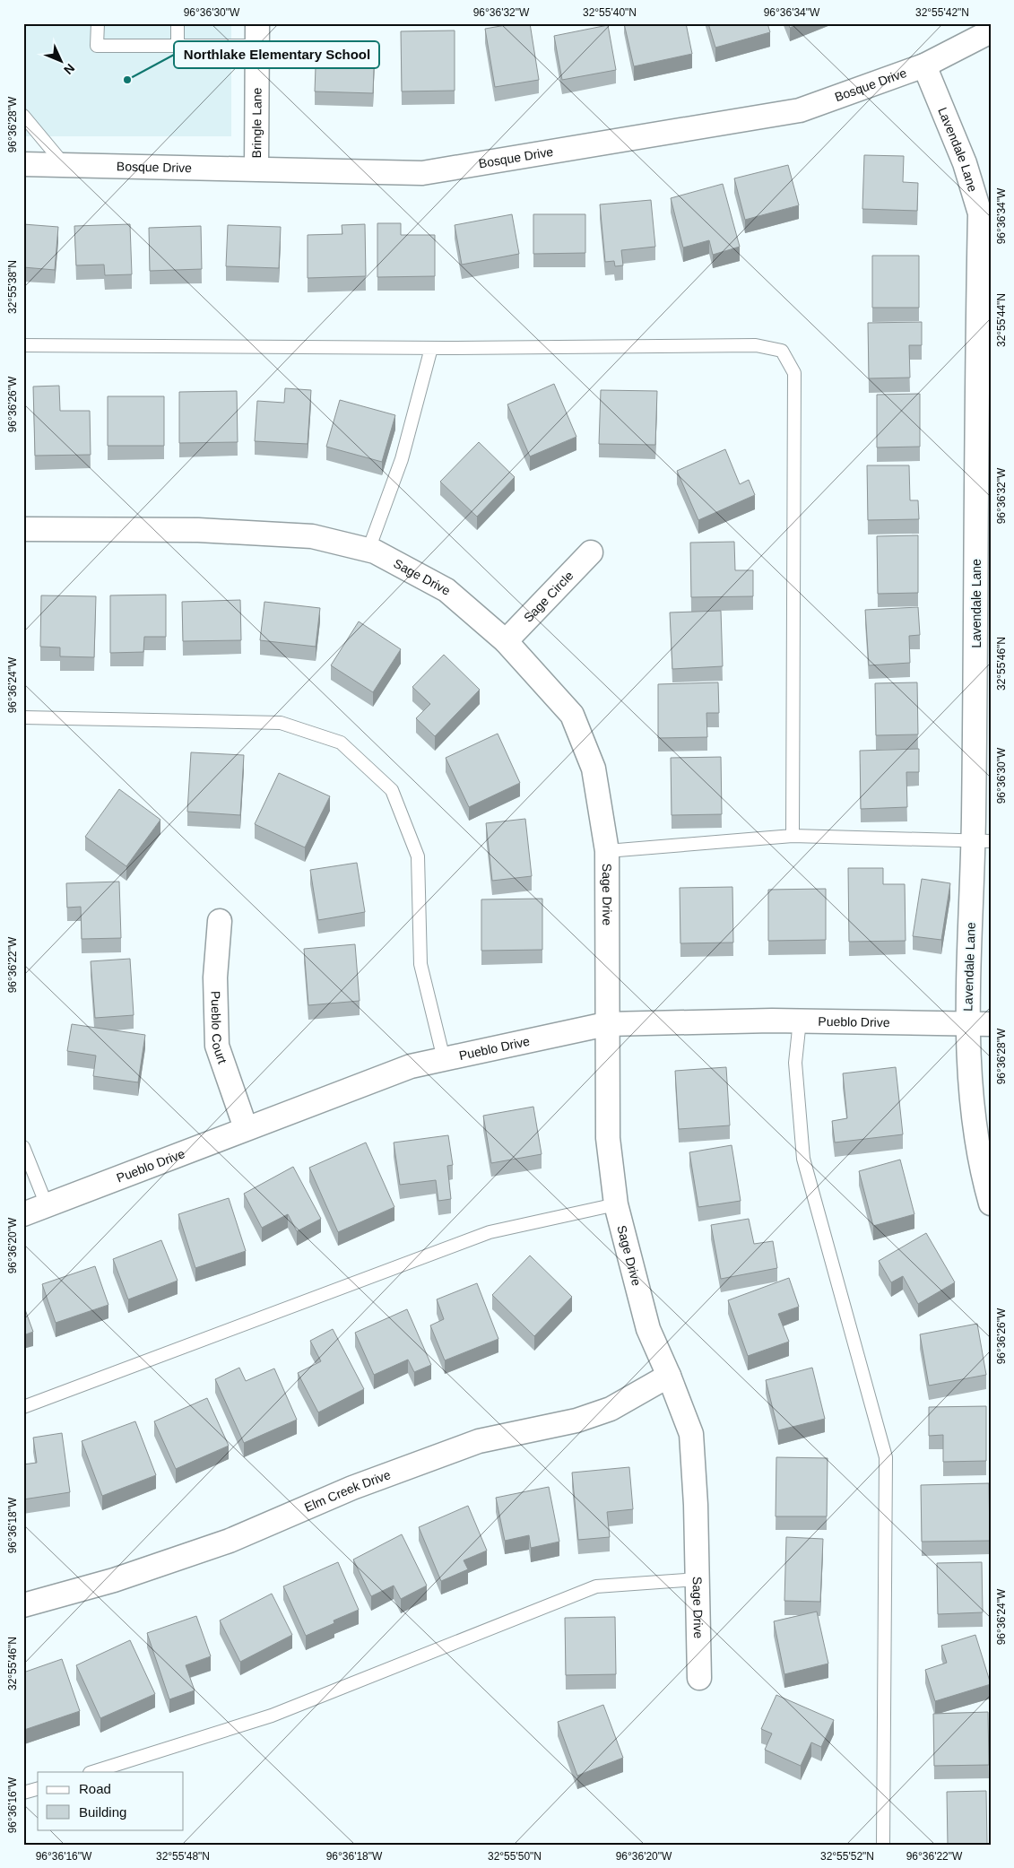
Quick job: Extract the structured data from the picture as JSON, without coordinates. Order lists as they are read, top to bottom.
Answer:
{
  "streets": {
    "street": [
      "Bosque Drive",
      "Bringle Lane",
      "Lavendale Lane",
      "Sage Drive",
      "Sage Circle",
      "Pueblo Drive",
      "Pueblo Court",
      "Elm Creek Drive"
    ]
  },
  "crossings": [
    ["Bosque Drive", "Bringle Lane"],
    ["Bosque Drive", "Lavendale Lane"],
    ["Lavendale Lane", "Pueblo Drive"],
    ["Sage Drive", "Sage Circle"],
    ["Sage Drive", "Pueblo Drive"],
    ["Sage Drive", "Elm Creek Drive"],
    ["Pueblo Drive", "Pueblo Court"]
  ],
  "places": ["Northlake Elementary School"],
  "legend": ["Road", "Building"],
  "north": "bottom right",
  "coordinates": [
    "96°36'30\"W",
    "96°36'32\"W",
    "32°55'40\"N",
    "96°36'34\"W",
    "32°55'42\"N",
    "96°36'28\"W",
    "32°55'38\"N",
    "32°55'44\"N",
    "96°36'26\"W",
    "32°55'46\"N",
    "96°36'24\"W",
    "96°36'22\"W",
    "96°36'20\"W",
    "96°36'18\"W",
    "96°36'16\"W",
    "32°55'48\"N",
    "32°55'50\"N",
    "32°55'52\"N"
  ]
}
